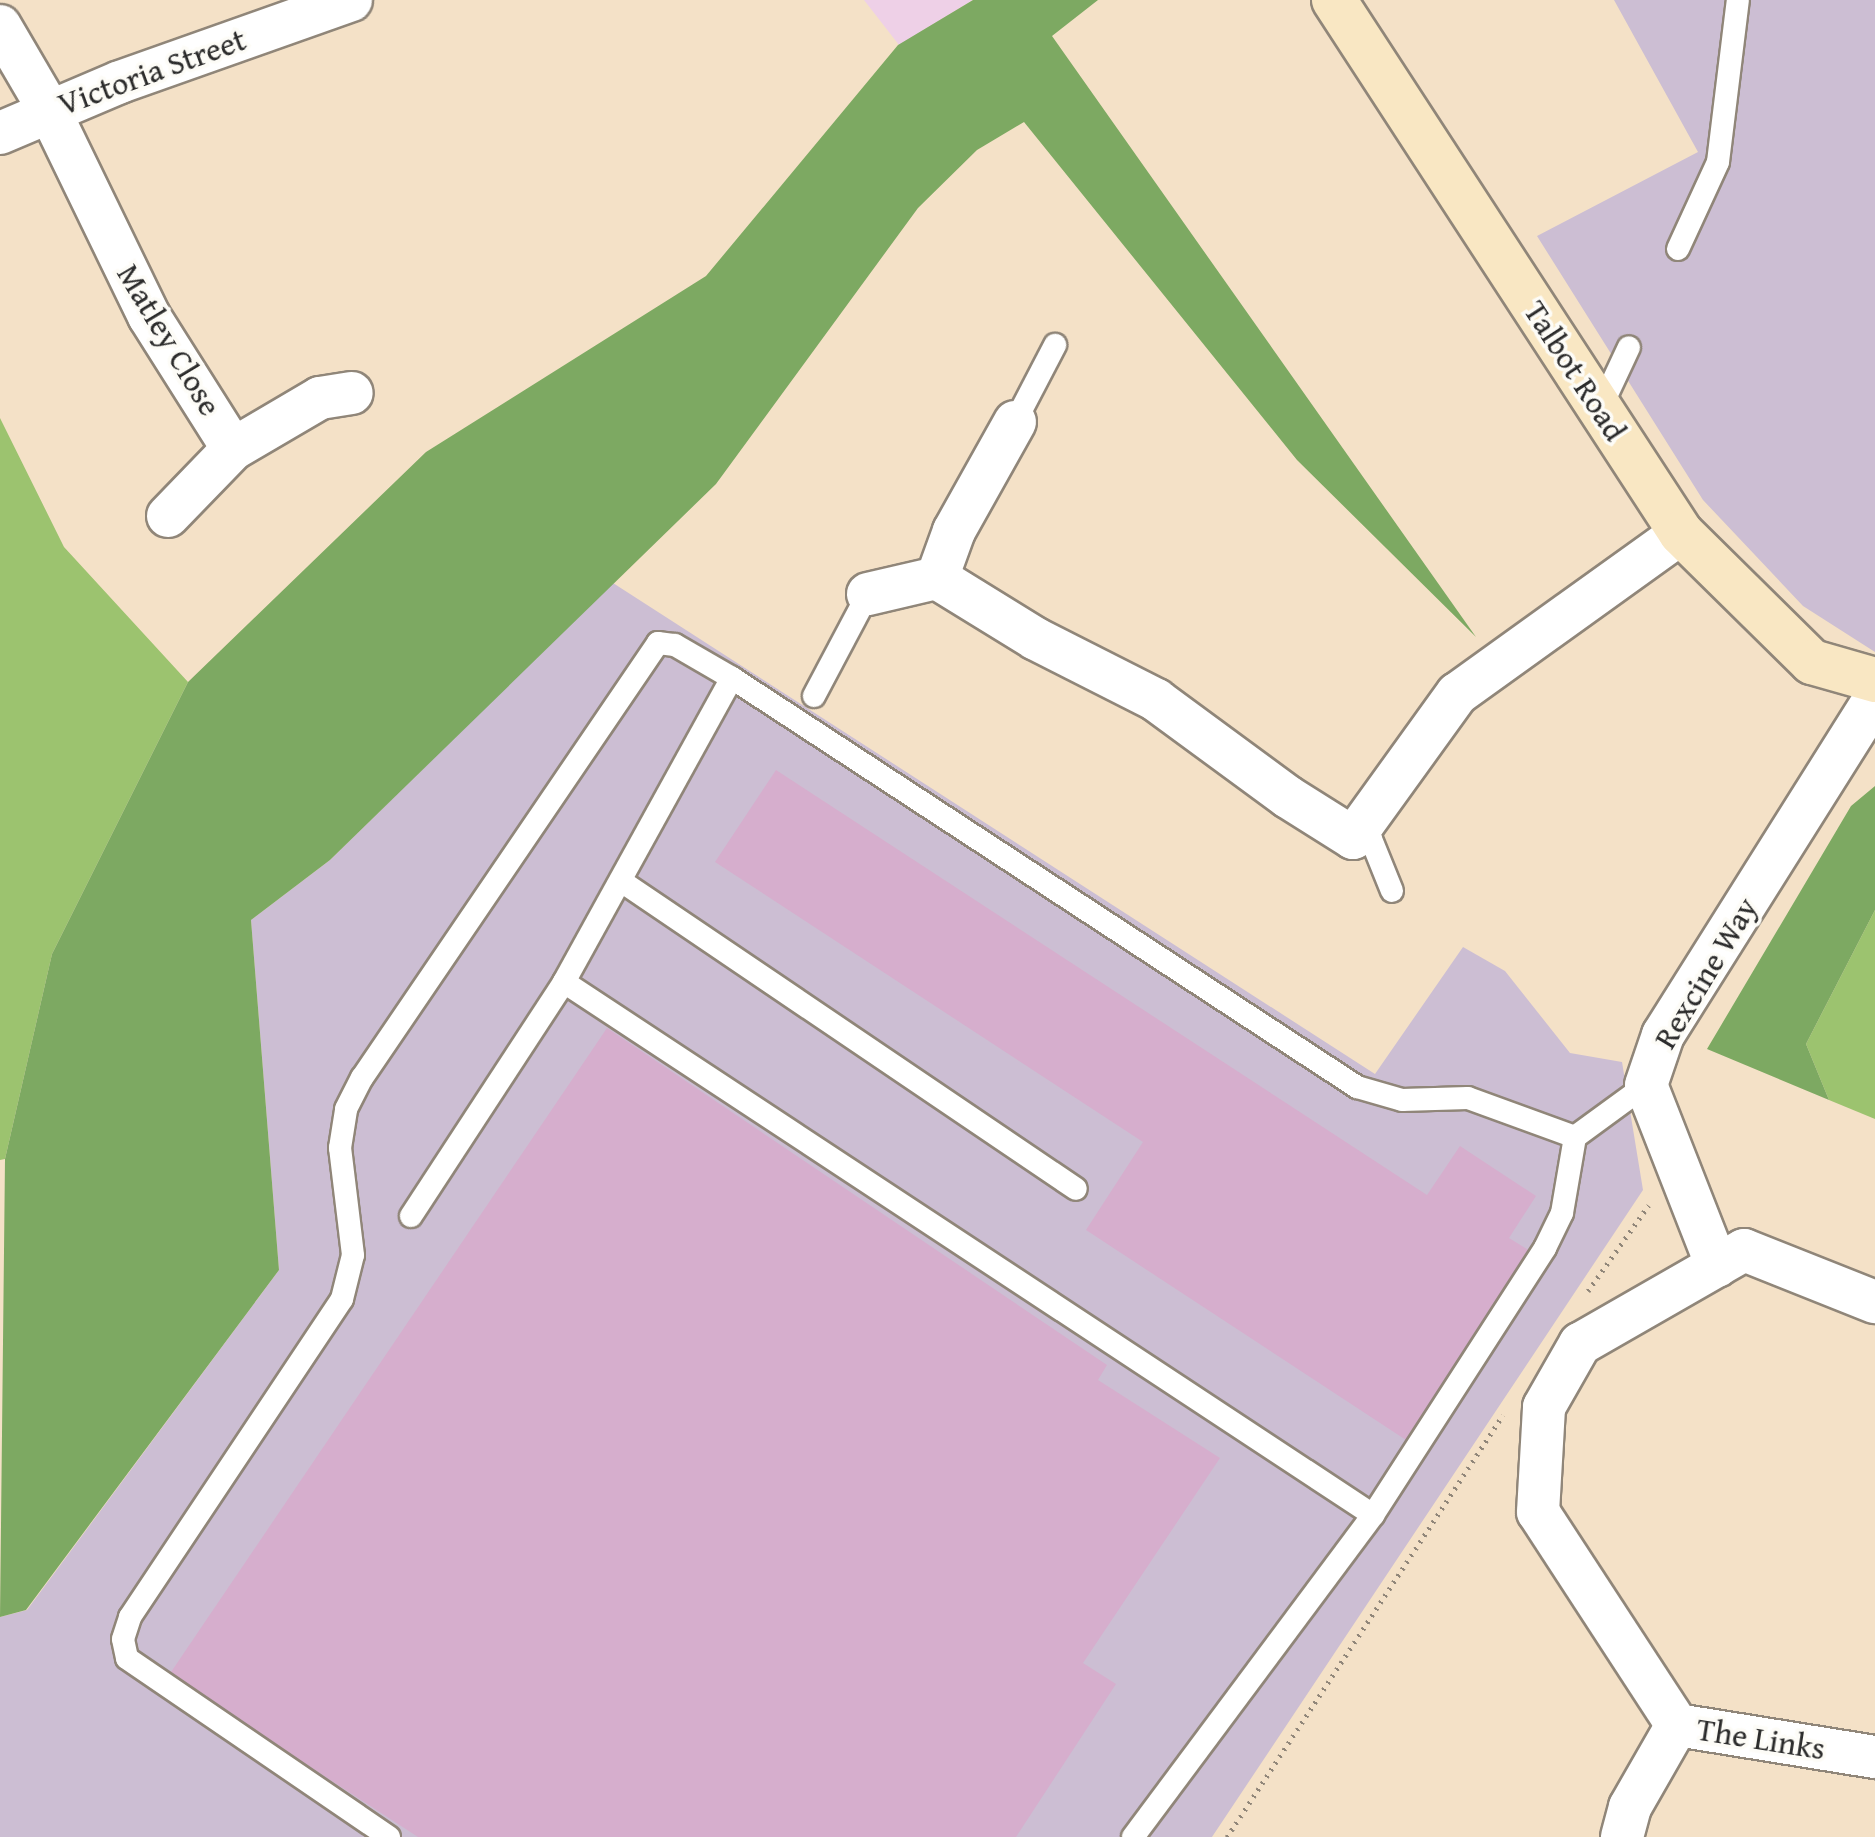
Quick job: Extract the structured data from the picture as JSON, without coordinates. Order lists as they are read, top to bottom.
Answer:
{
  "streets": {
    "street": [
      "Victoria Street",
      "Matley Close",
      "Talbot Road",
      "Rexcine Way",
      "The Links"
    ]
  },
  "crossings": [
    ["Victoria Street", "Matley Close"]
  ]
}
